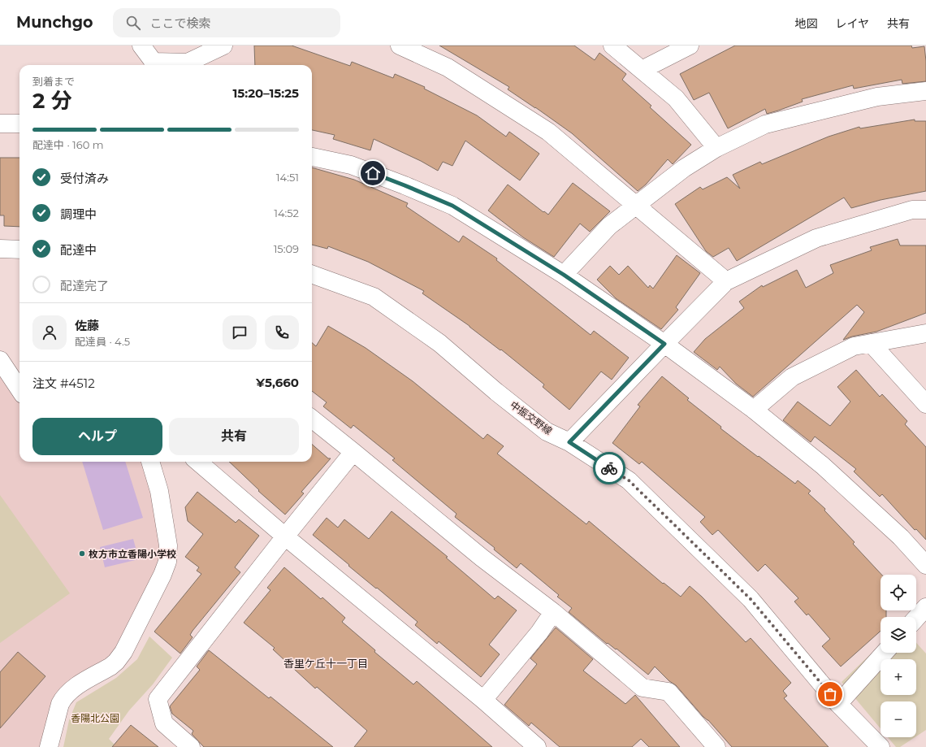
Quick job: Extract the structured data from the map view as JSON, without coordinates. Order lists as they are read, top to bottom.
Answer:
{
  "streets": {
    "street": ["中振交野線"]
  },
  "districts": ["香里ケ丘十一丁目"],
  "parks": ["香陽北公園"],
  "places": ["枚方市立香陽小学校"],
  "page": {
    "header": "Munchgo",
    "search": "ここで検索",
    "nav": ["地図", "レイヤ", "共有"],
    "heading": ["2 分", "到着まで", "15:20–15:25"],
    "panel": [
      "佐藤",
      "配達員 · 4.5",
      "注文 #4512",
      "¥5,660"
    ],
    "bar": "配達中 · 160 m",
    "list": [
      ["受付済み", "14:51"],
      ["調理中", "14:52"],
      ["配達中", "15:09"],
      "配達完了"
    ],
    "buttons": ["ヘルプ", "共有"],
    "map_buttons": ["+", "−"]
  }
}
